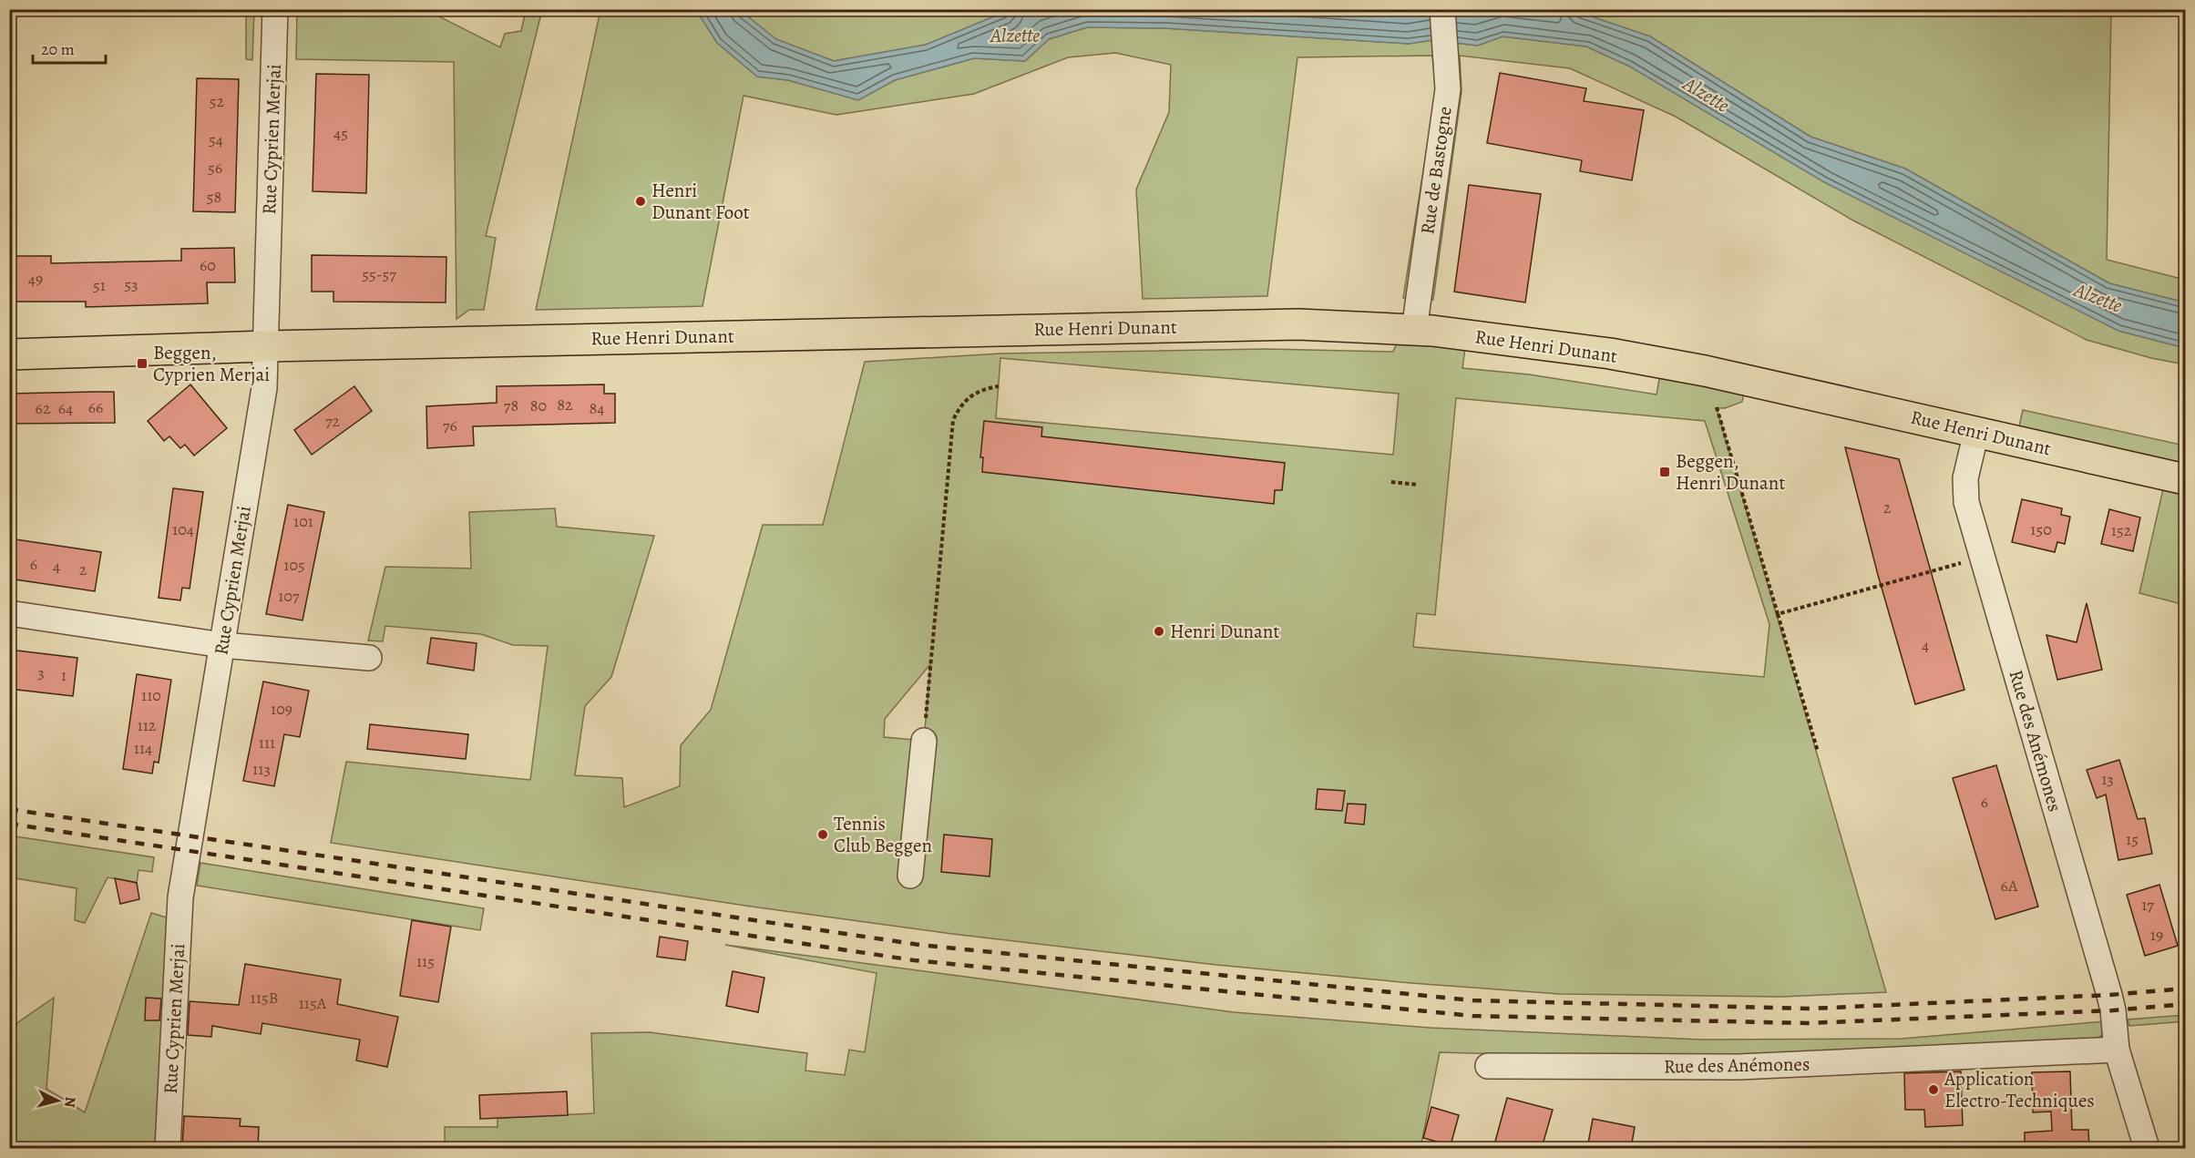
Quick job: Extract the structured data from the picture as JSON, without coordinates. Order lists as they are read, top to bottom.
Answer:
{
  "streets": {
    "main road": ["Rue Henri Dunant"],
    "street": ["Rue Cyprien Merjai", "Rue de Bastogne", "Rue des Anémones"]
  },
  "crossings": [
    ["Rue Cyprien Merjai", "Rue Henri Dunant"],
    ["Rue de Bastogne", "Rue Henri Dunant"],
    ["Rue Henri Dunant", "Rue des Anémones"]
  ],
  "water": ["Alzette"],
  "places": {
    "other": [
      "Henri Dunant Foot",
      "Henri Dunant",
      "Tennis Club Beggen",
      "Application Electro-Techniques"
    ],
    "transit": ["Beggen, Cyprien Merjai", "Beggen, Henri Dunant"]
  },
  "house_numbers": [
    "52",
    "45",
    "54",
    "56",
    "58",
    "60",
    "55-57",
    "49",
    "53",
    "51",
    "82",
    "78",
    "80",
    "66",
    "62",
    "64",
    "84",
    "72",
    "76",
    "2",
    "101",
    "104",
    "150",
    "152",
    "6",
    "105",
    "4",
    "2",
    "107",
    "4",
    "3",
    "1",
    "110",
    "109",
    "112",
    "111",
    "114",
    "113",
    "13",
    "6",
    "15",
    "6A",
    "17",
    "19",
    "115",
    "115B",
    "115A"
  ],
  "scale_bar": "20 m",
  "north": "right"
}
